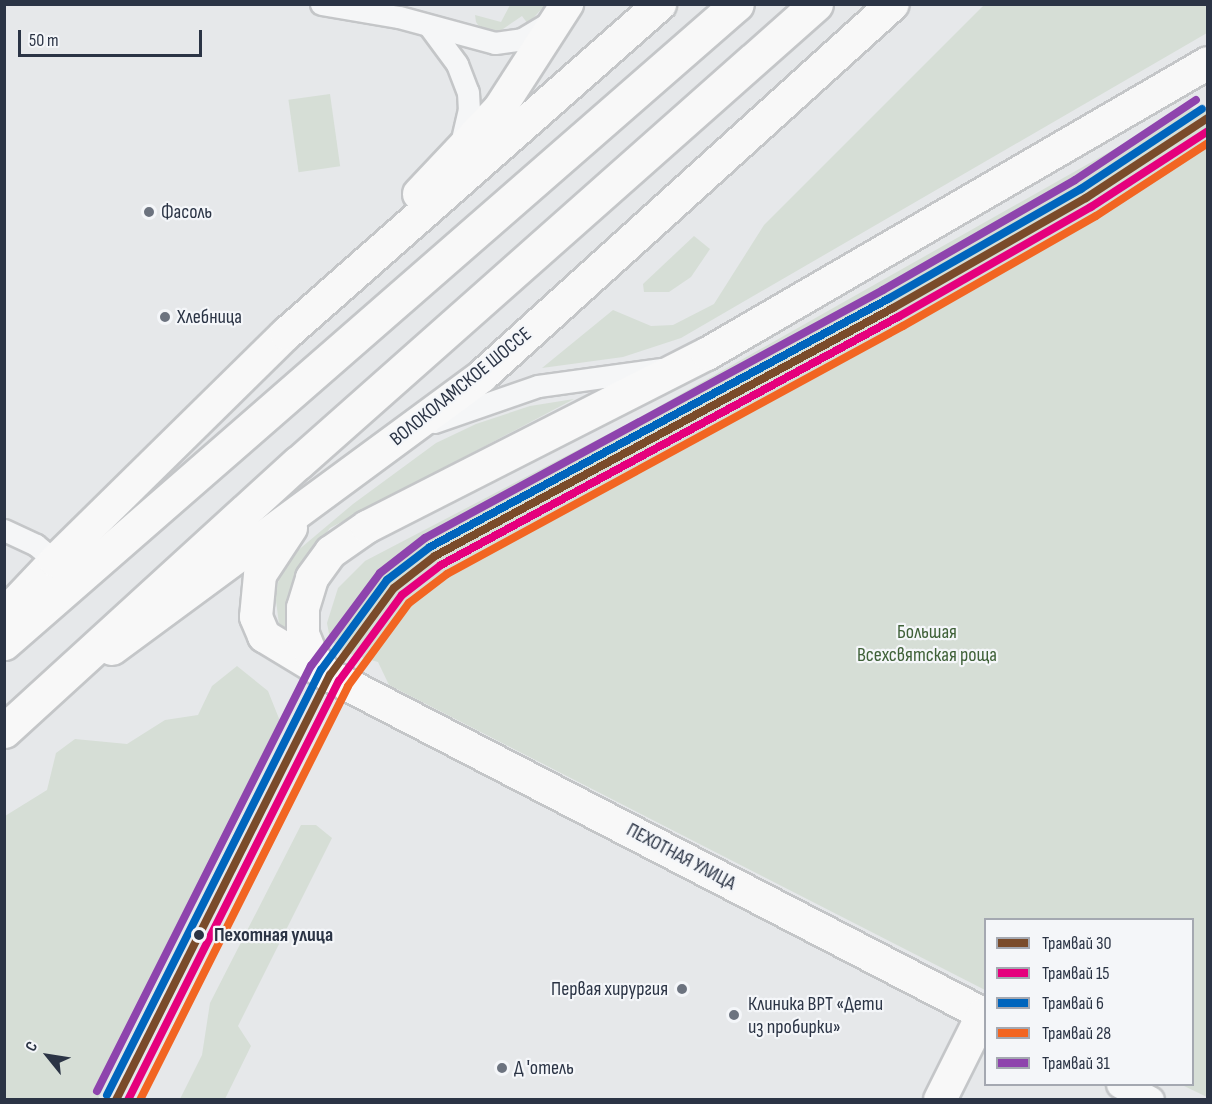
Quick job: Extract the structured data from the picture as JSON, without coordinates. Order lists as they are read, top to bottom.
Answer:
{
  "streets": {
    "main road": ["ВОЛОКОЛАМСКОЕ ШОССЕ", "ПЕХОТНАЯ УЛИЦА"]
  },
  "crossings": [
    ["ВОЛОКОЛАМСКОЕ ШОССЕ", "ПЕХОТНАЯ УЛИЦА"]
  ],
  "parks": ["Большая Всехсвятская роща"],
  "places": [
    "Фасоль",
    "Хлебница",
    "Пехотная улица",
    "Первая хирургия",
    "Клиника ВРТ «Дети из пробирки»",
    "Д 'отель"
  ],
  "lines": [
    "tram line 31",
    "tram line 6",
    "tram line 30",
    "tram line 15",
    "tram line 28"
  ],
  "legend": [
    "Трамвай 30",
    "Трамвай 15",
    "Трамвай 6",
    "Трамвай 28",
    "Трамвай 31"
  ],
  "scale_bar": "50 m",
  "north": "top left"
}
